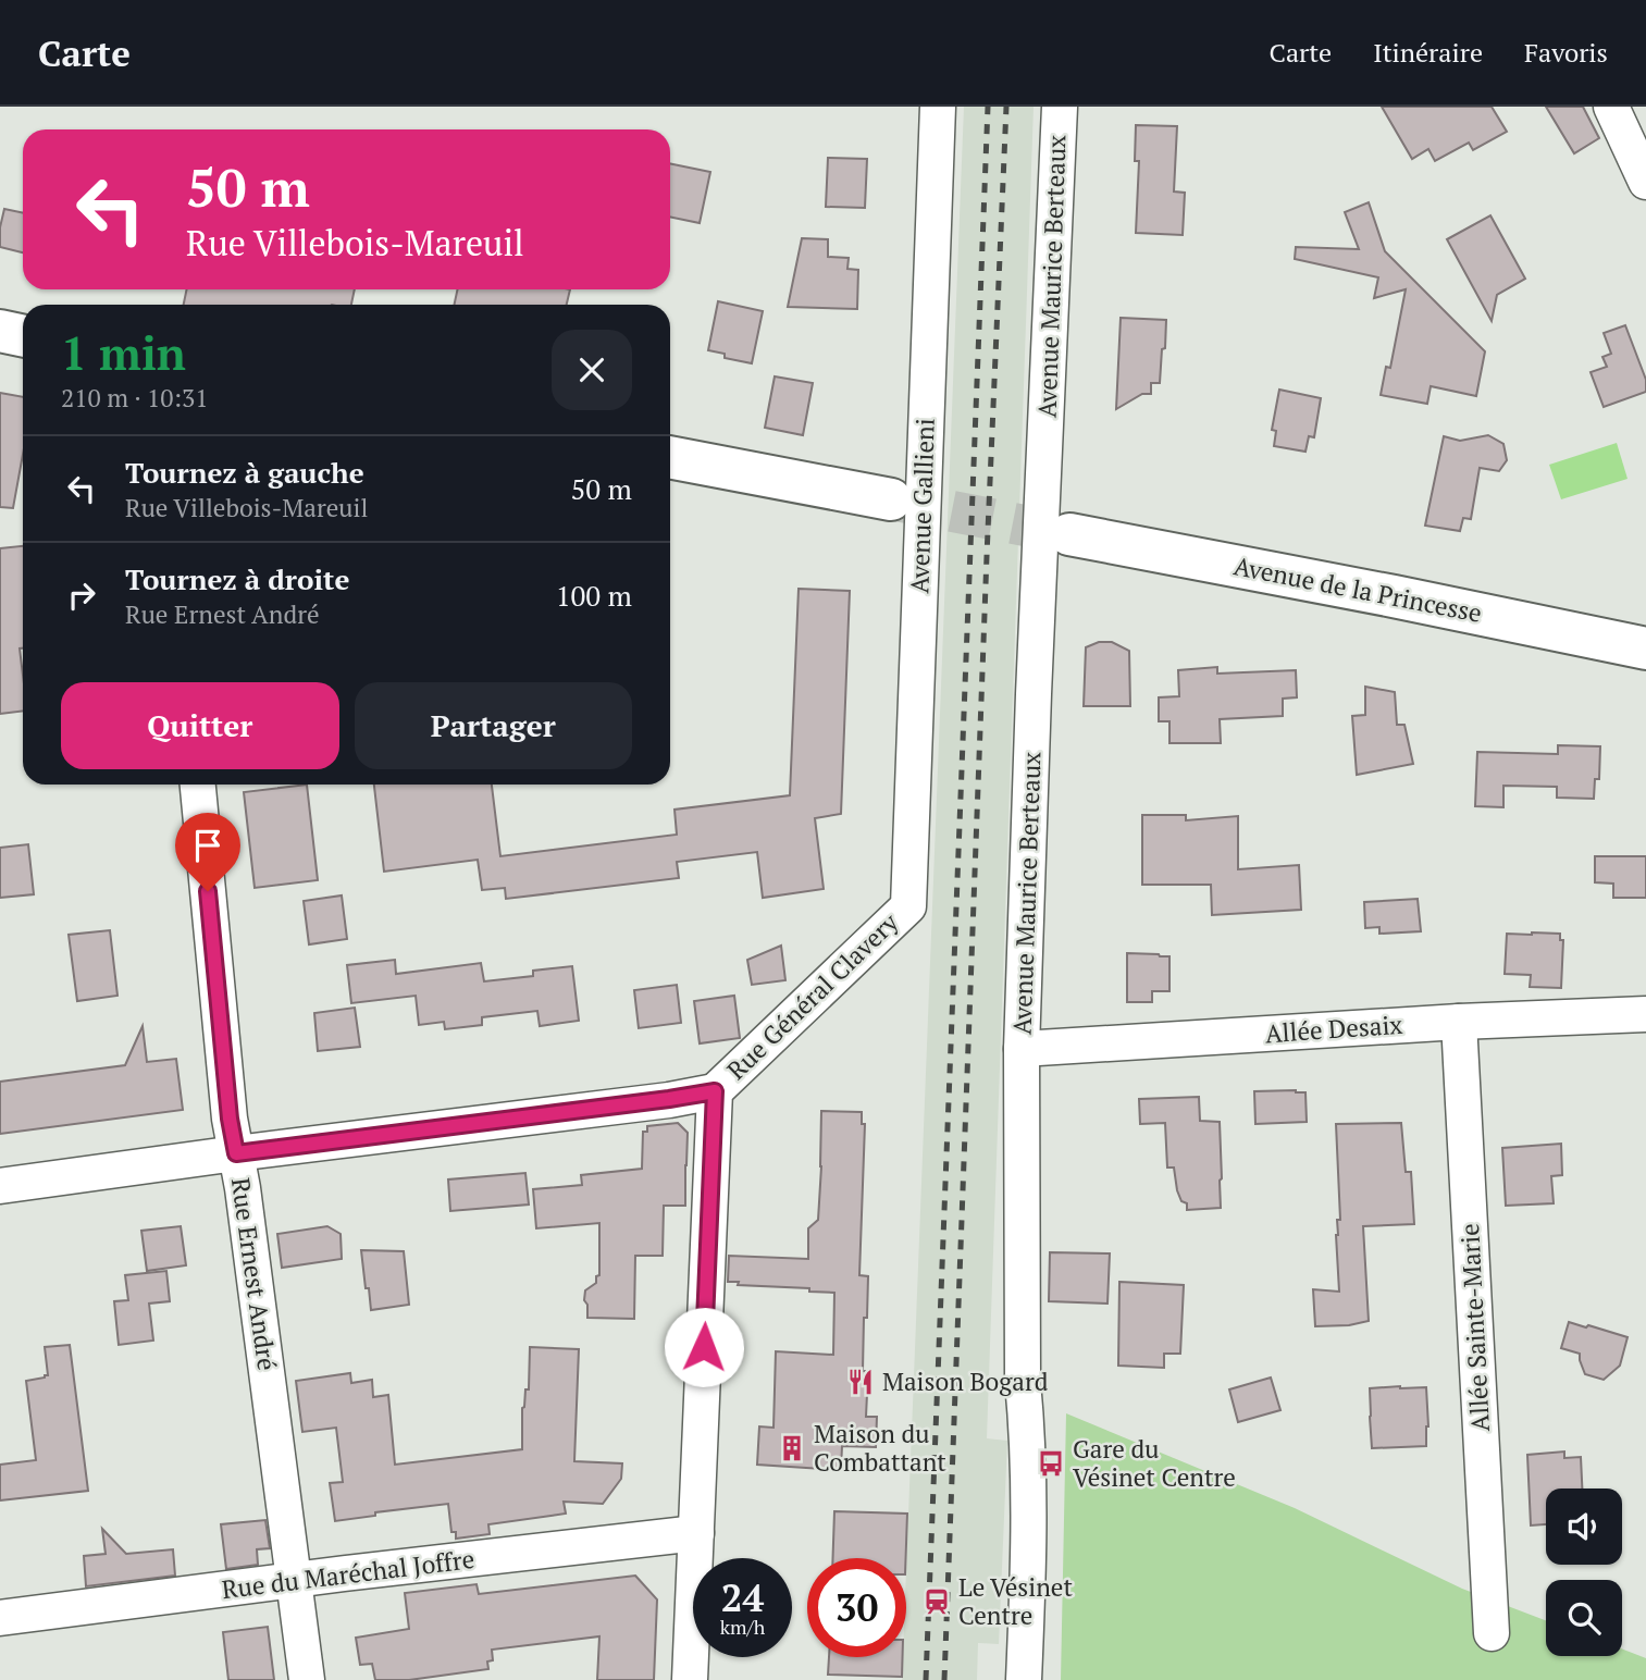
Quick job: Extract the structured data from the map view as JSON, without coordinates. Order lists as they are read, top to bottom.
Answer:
{
  "streets": {
    "street": [
      "Avenue Maurice Berteaux",
      "Avenue Gallieni",
      "Avenue de la Princesse",
      "Rue Général Clavery",
      "Allée Desaix",
      "Rue Ernest André",
      "Allée Sainte-Marie",
      "Rue du Maréchal Joffre"
    ]
  },
  "crossings": [
    ["Avenue Maurice Berteaux", "Allée Desaix"],
    ["Avenue Gallieni", "Rue Général Clavery"],
    ["Rue Général Clavery", "Rue du Maréchal Joffre"],
    ["Allée Desaix", "Allée Sainte-Marie"],
    ["Rue Ernest André", "Rue du Maréchal Joffre"]
  ],
  "places": {
    "restaurant": ["Maison Bogard"],
    "building": ["Maison du Combattant"],
    "bus stop": ["Gare du Vésinet Centre"],
    "station": ["Le Vésinet Centre"]
  },
  "page": {
    "header": "Carte",
    "nav": ["Carte", "Itinéraire", "Favoris"],
    "turn": ["50 m", "Rue Villebois-Mareuil"],
    "heading": ["1 min", "210 m · 10:31"],
    "list": [
      {
        "name": "Tournez à gauche",
        "note": "Rue Villebois-Mareuil",
        "value": "50 m"
      },
      {
        "name": "Tournez à droite",
        "note": "Rue Ernest André",
        "value": "100 m"
      }
    ],
    "buttons": ["Quitter", "Partager"],
    "speed": "24 km/h",
    "limit": "30"
  }
}
